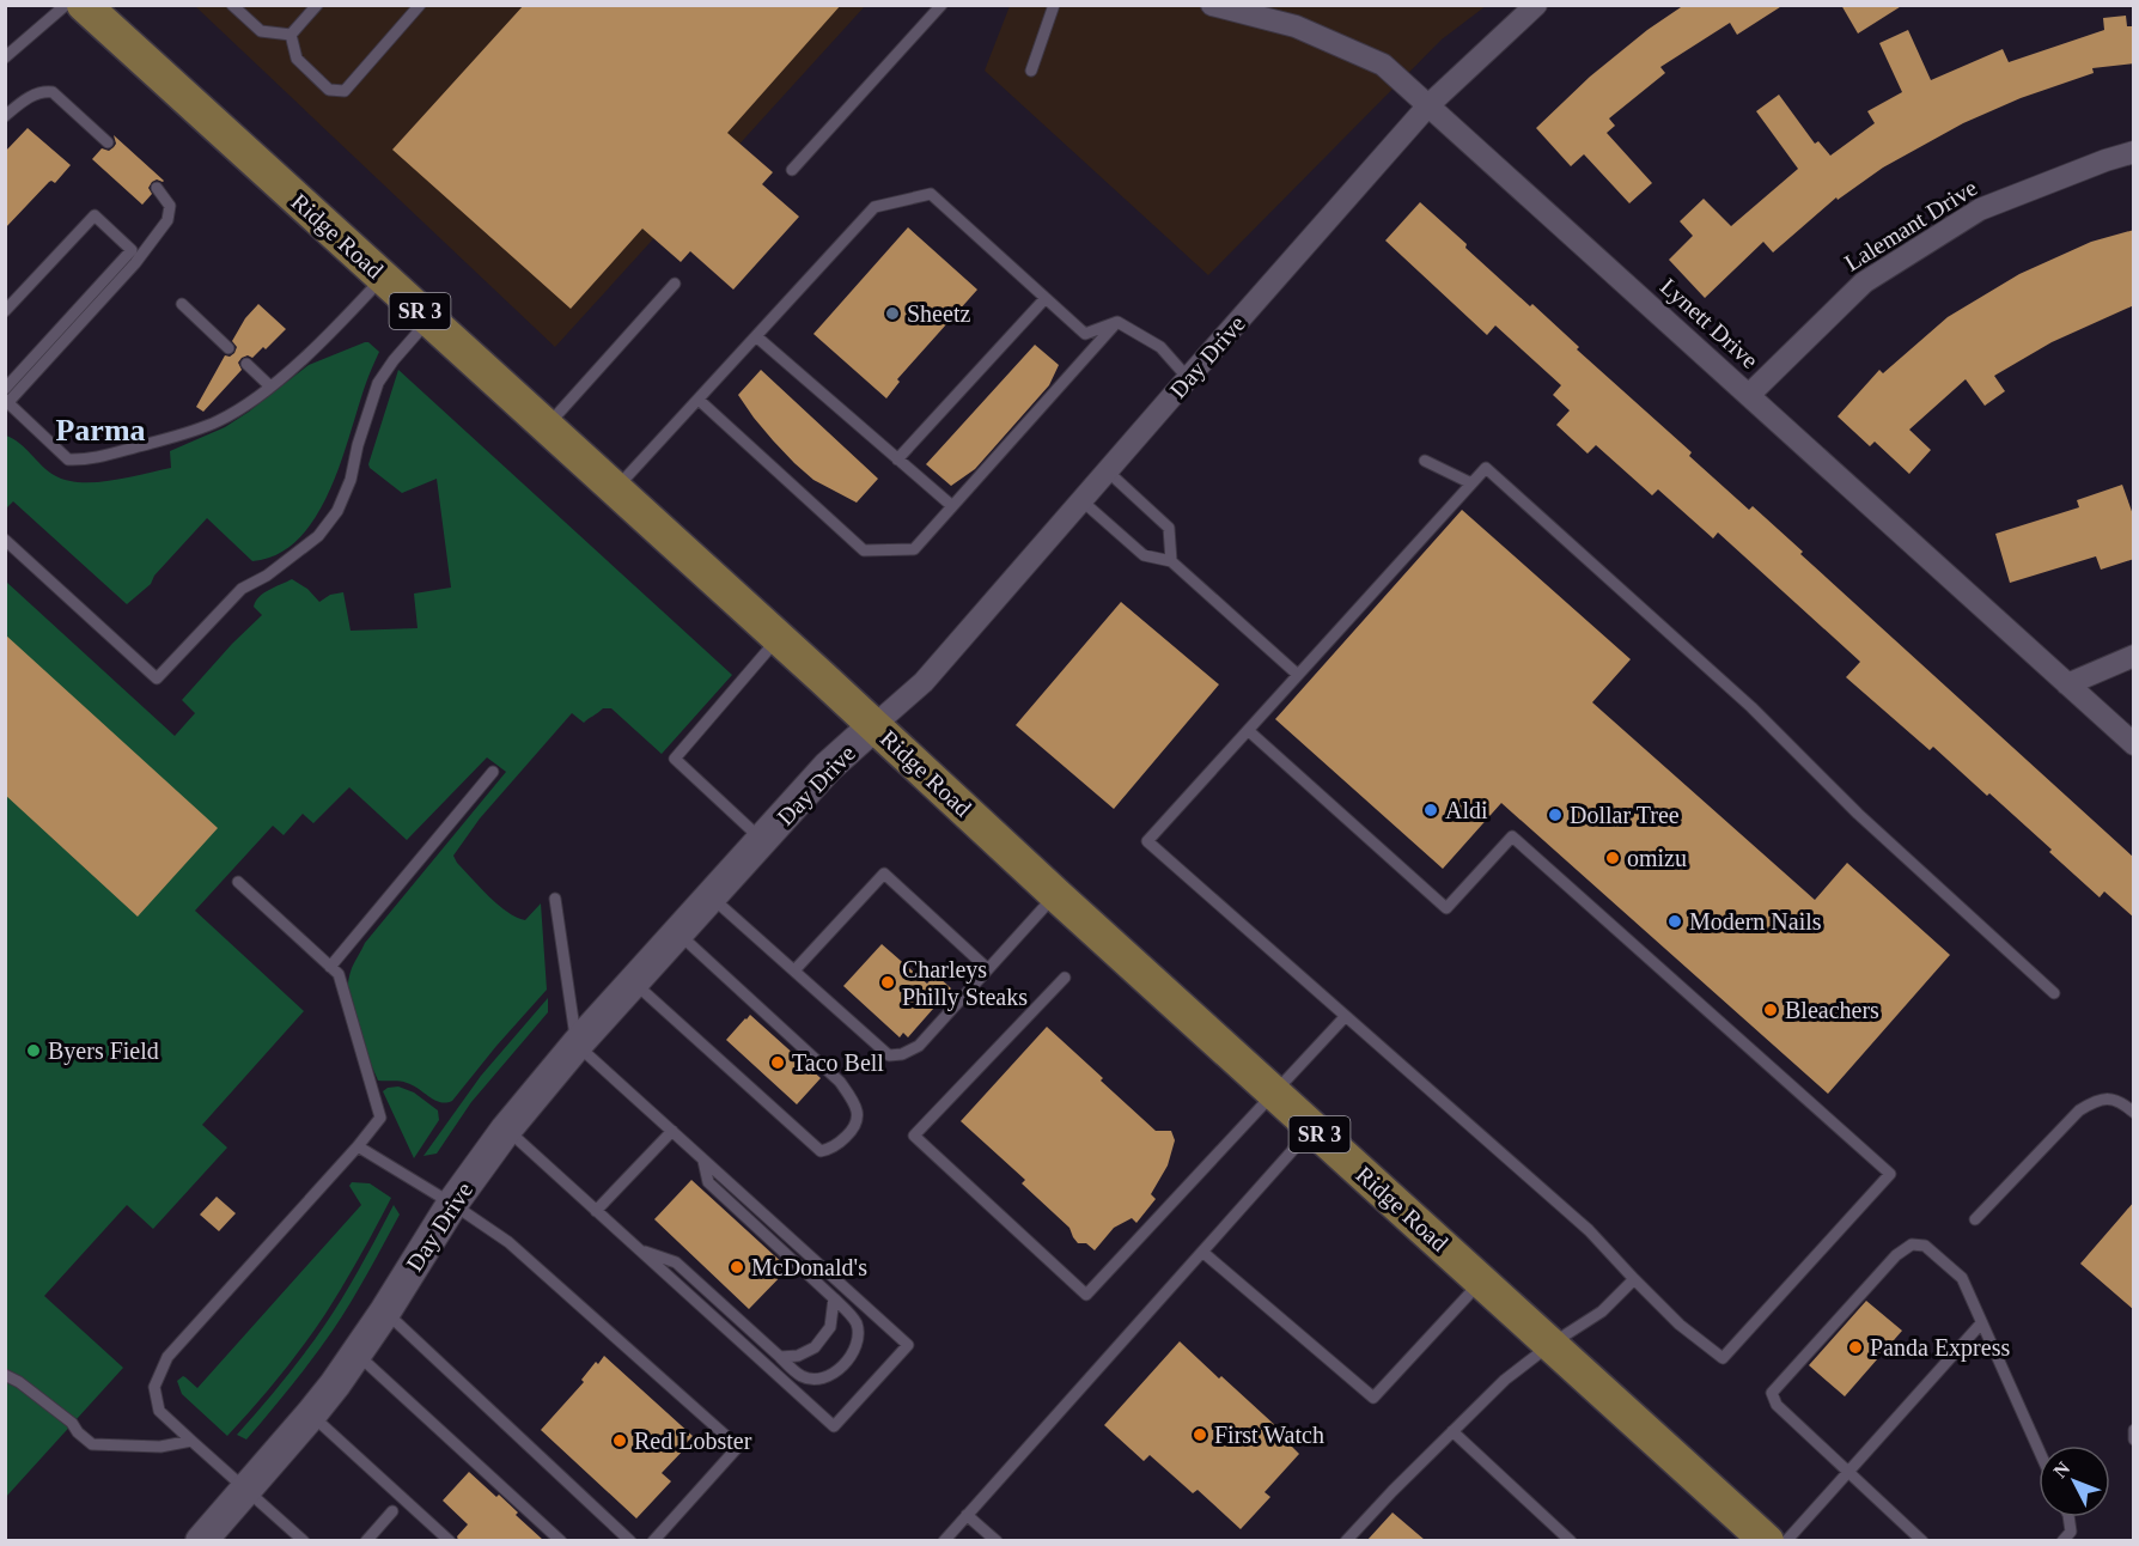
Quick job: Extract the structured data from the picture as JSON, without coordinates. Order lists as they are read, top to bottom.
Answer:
{
  "streets": {
    "main road": ["Ridge Road", "SR 3"],
    "street": ["Lalemant Drive", "Lynett Drive", "Day Drive"]
  },
  "crossings": [
    ["Lalemant Drive", "Lynett Drive"],
    ["Ridge Road", "Day Drive"],
    ["Lynett Drive", "Day Drive"]
  ],
  "districts": ["Parma"],
  "places": [
    "Sheetz",
    "Aldi",
    "Dollar Tree",
    "omizu",
    "Modern Nails",
    "Charleys Philly Steaks",
    "Bleachers",
    "Byers Field",
    "Taco Bell",
    "McDonald's",
    "Panda Express",
    "First Watch",
    "Red Lobster"
  ],
  "north": "top left"
}
